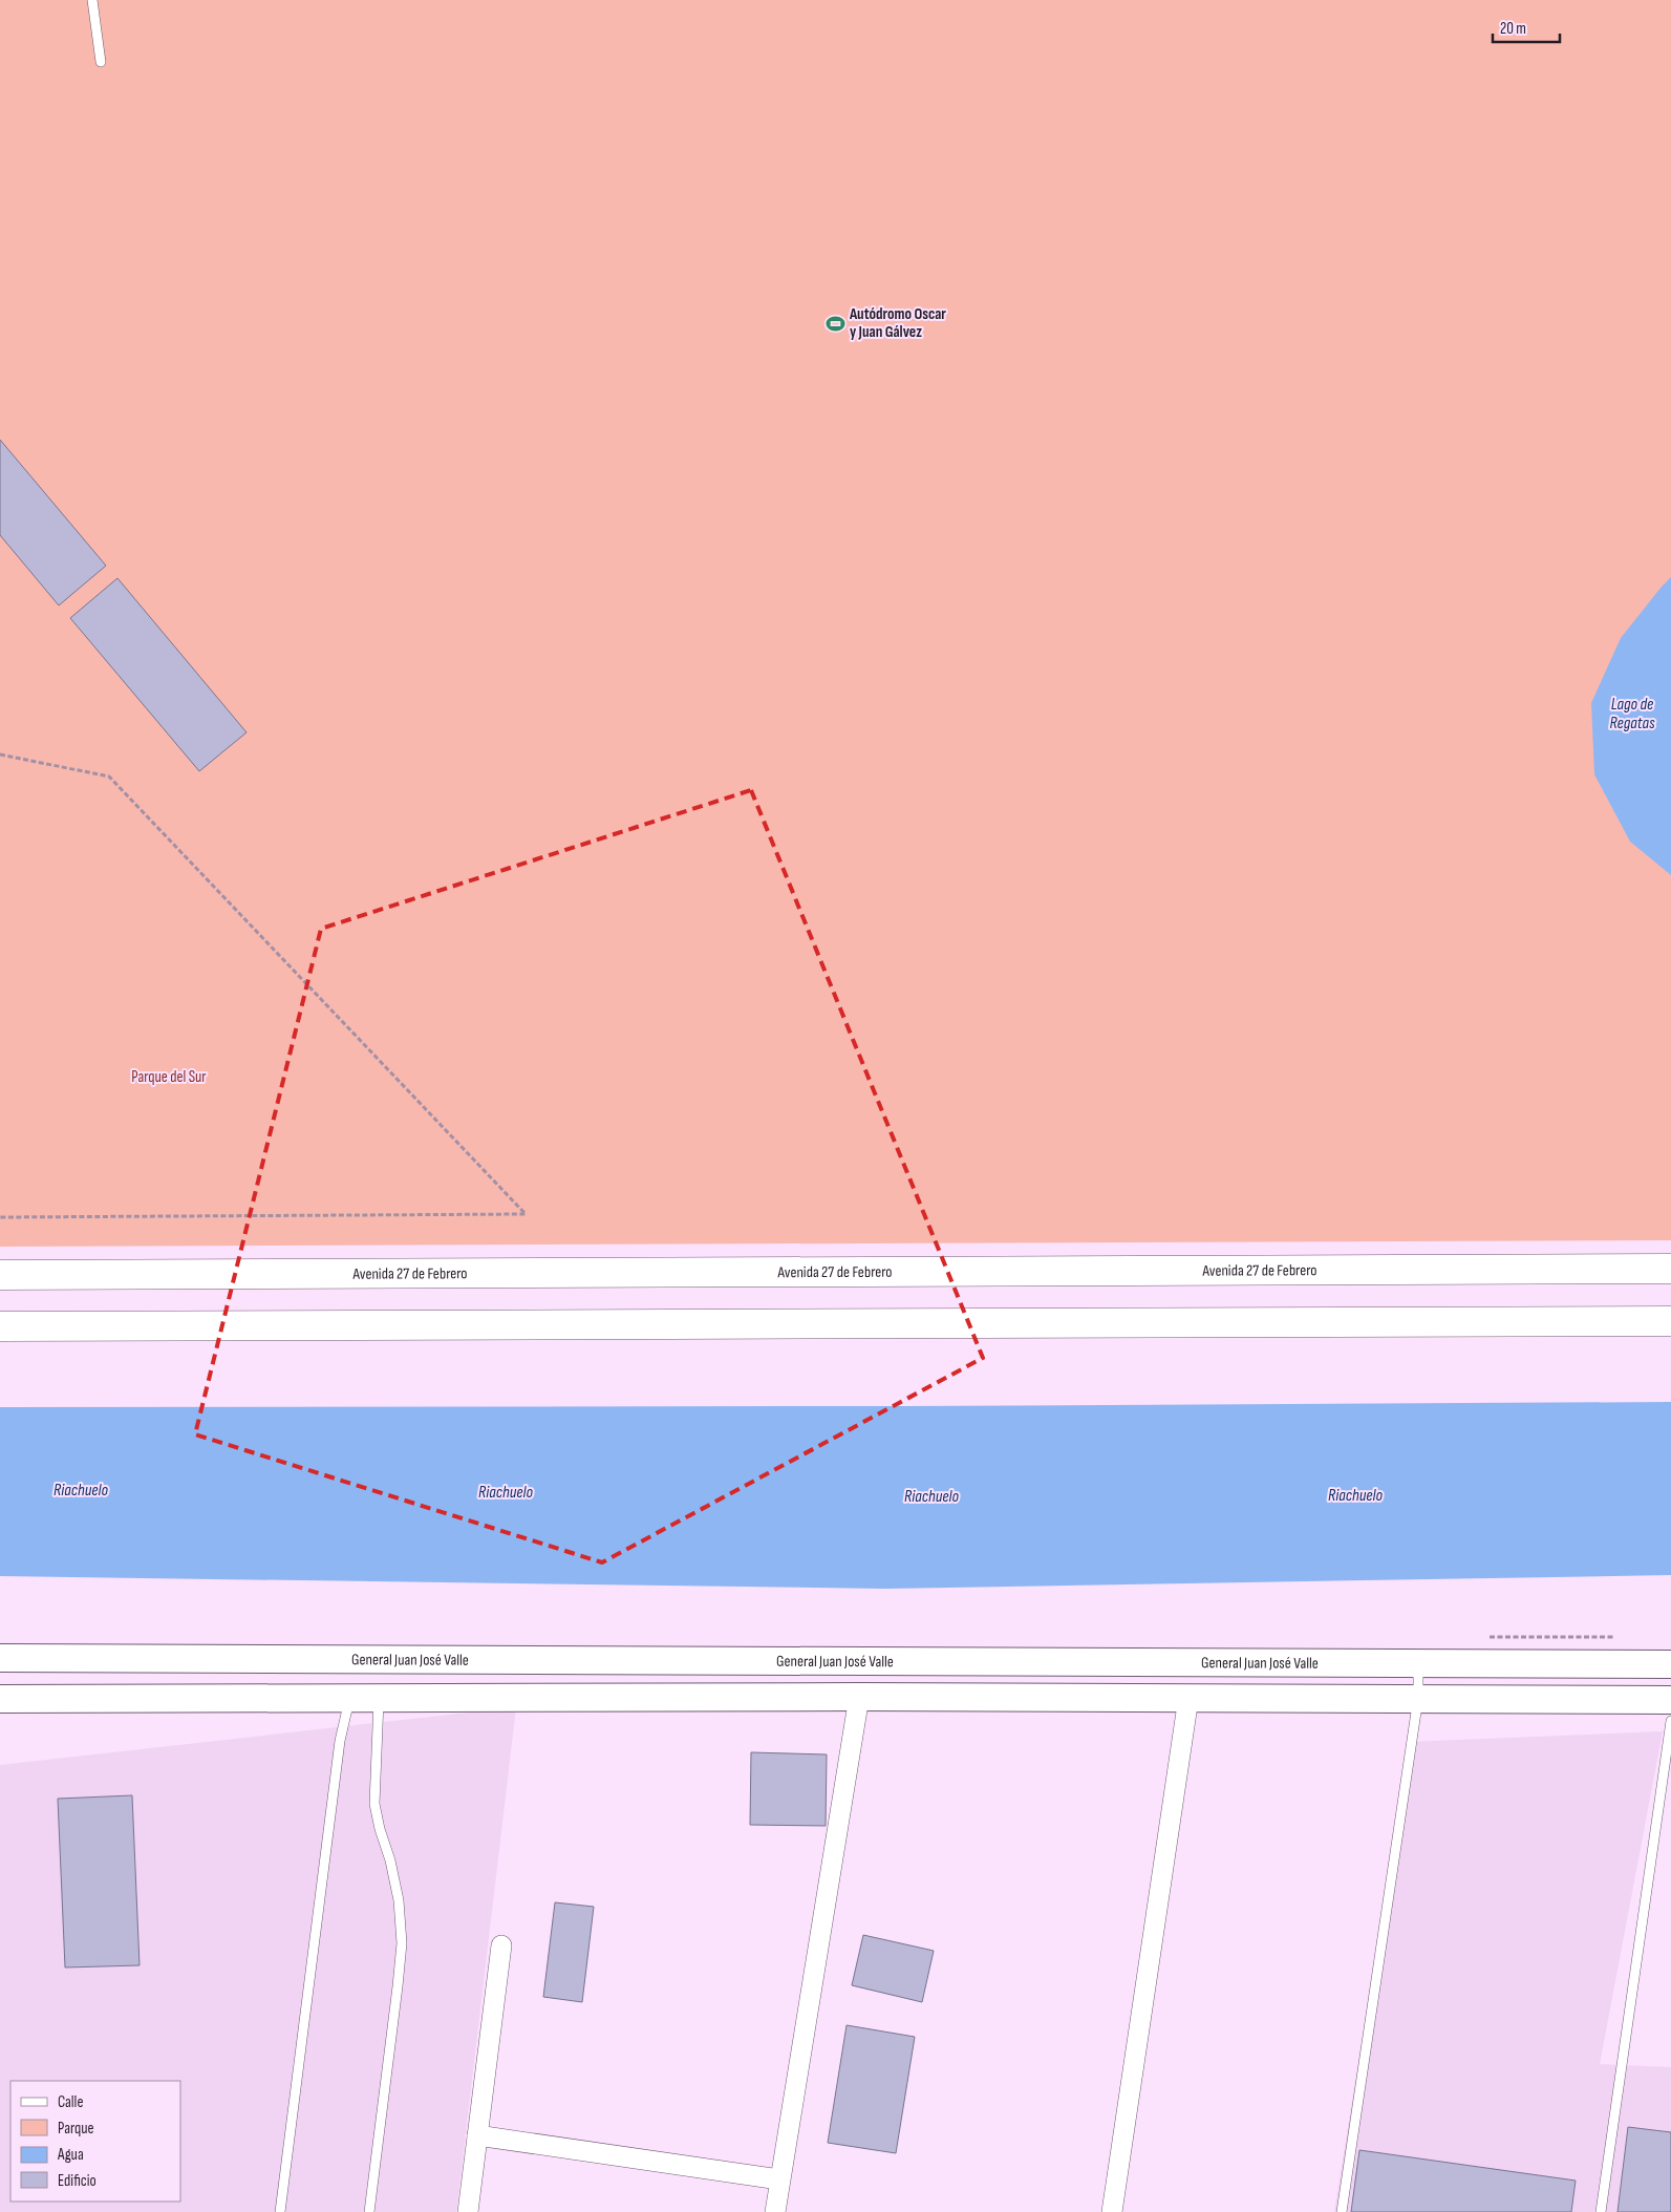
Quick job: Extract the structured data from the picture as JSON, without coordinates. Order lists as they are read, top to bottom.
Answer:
{
  "streets": {
    "main road": ["Avenida 27 de Febrero", "General Juan José Valle"]
  },
  "water": ["Lago de Regatas", "Riachuelo"],
  "parks": ["Parque del Sur"],
  "places": {
    "sports": ["Autódromo Oscar y Juan Gálvez"]
  },
  "legend": [
    "Calle",
    "Parque",
    "Agua",
    "Edificio"
  ],
  "scale_bar": "20 m"
}
